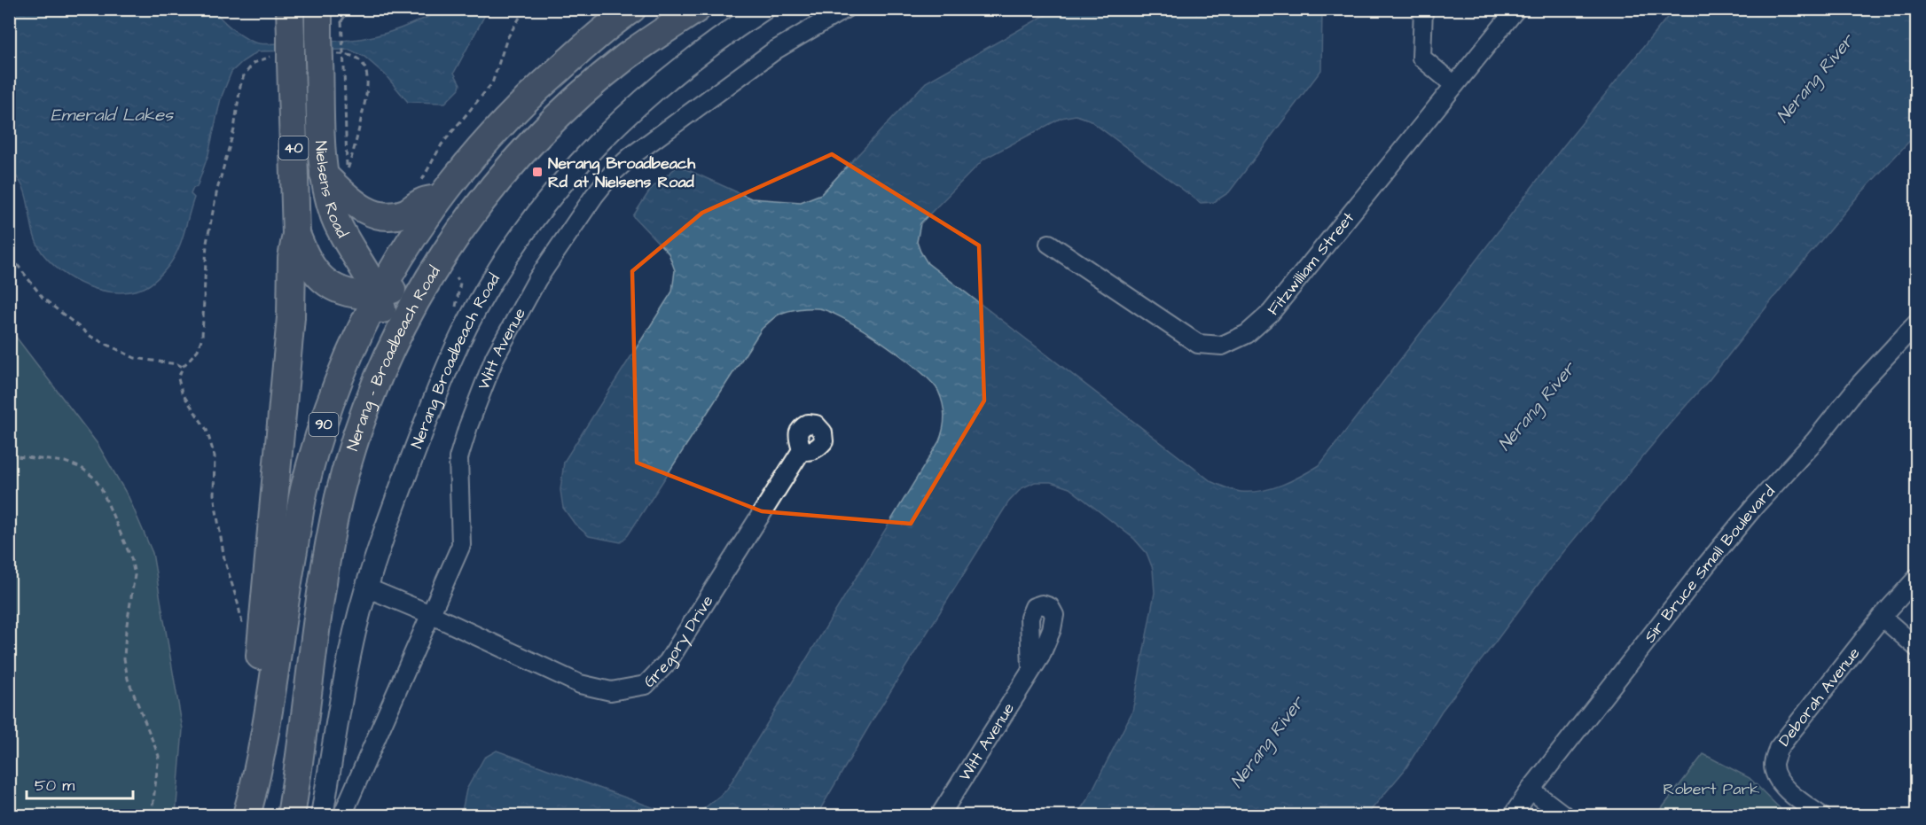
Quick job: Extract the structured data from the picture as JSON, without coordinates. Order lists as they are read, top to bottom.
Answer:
{
  "streets": {
    "main road": [
      "40",
      "Nielsens Road",
      "Nerang - Broadbeach Road",
      "90"
    ],
    "street": [
      "Fitzwilliam Street",
      "Witt Avenue",
      "Nerang Broadbeach Road",
      "Sir Bruce Small Boulevard",
      "Gregory Drive",
      "Deborah Avenue"
    ]
  },
  "crossings": [
    ["40", "Nielsens Road"],
    ["40", "Nerang - Broadbeach Road"],
    ["40", "90"],
    ["Nielsens Road", "Nerang - Broadbeach Road"],
    ["Nielsens Road", "90"],
    ["Witt Avenue", "Gregory Drive"],
    ["Nerang Broadbeach Road", "Gregory Drive"]
  ],
  "water": ["Nerang River", "Emerald Lakes"],
  "parks": ["Robert Park"],
  "places": {
    "transit": ["Nerang Broadbeach Rd at Nielsens Road"]
  },
  "scale_bar": "50 m"
}
